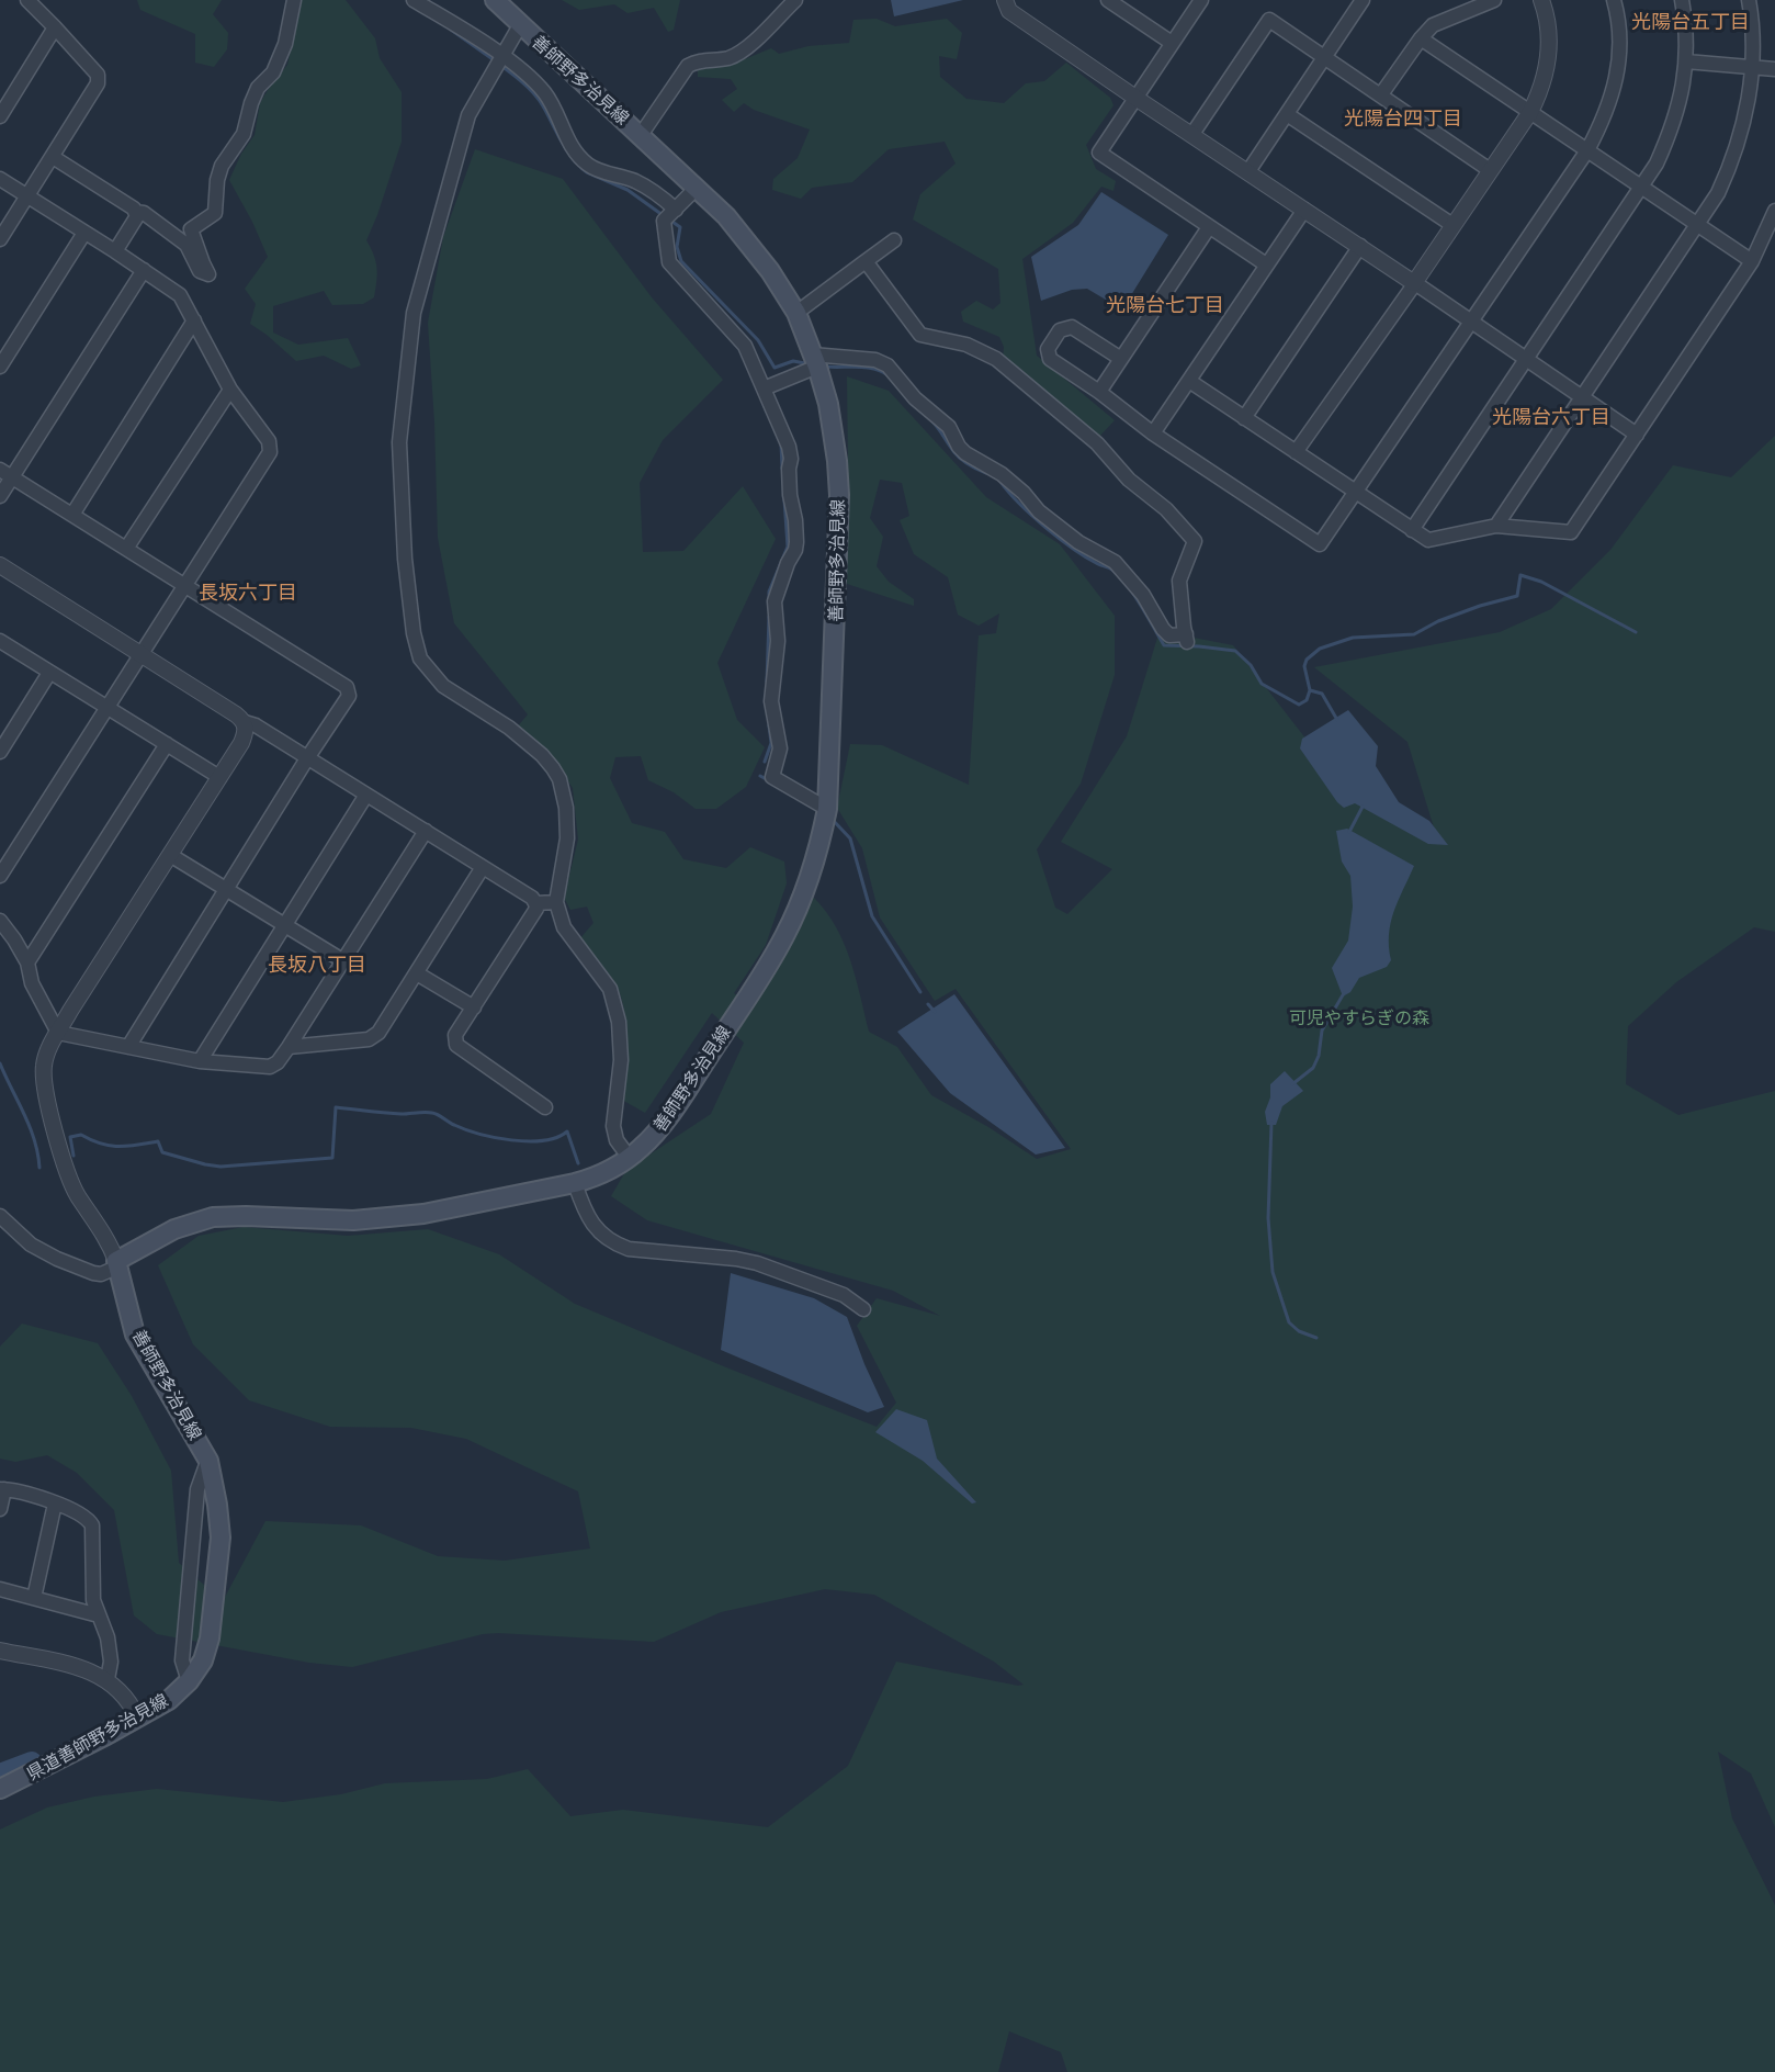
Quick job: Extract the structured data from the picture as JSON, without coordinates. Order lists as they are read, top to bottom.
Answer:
{
  "streets": {
    "main road": ["善師野多治見線", "県道善師野多治見線"]
  },
  "crossings": [
    ["善師野多治見線", "県道善師野多治見線"]
  ],
  "districts": [
    "光陽台五丁目",
    "光陽台四丁目",
    "光陽台七丁目",
    "光陽台六丁目",
    "長坂六丁目",
    "長坂八丁目"
  ],
  "parks": ["可児やすらぎの森"]
}
